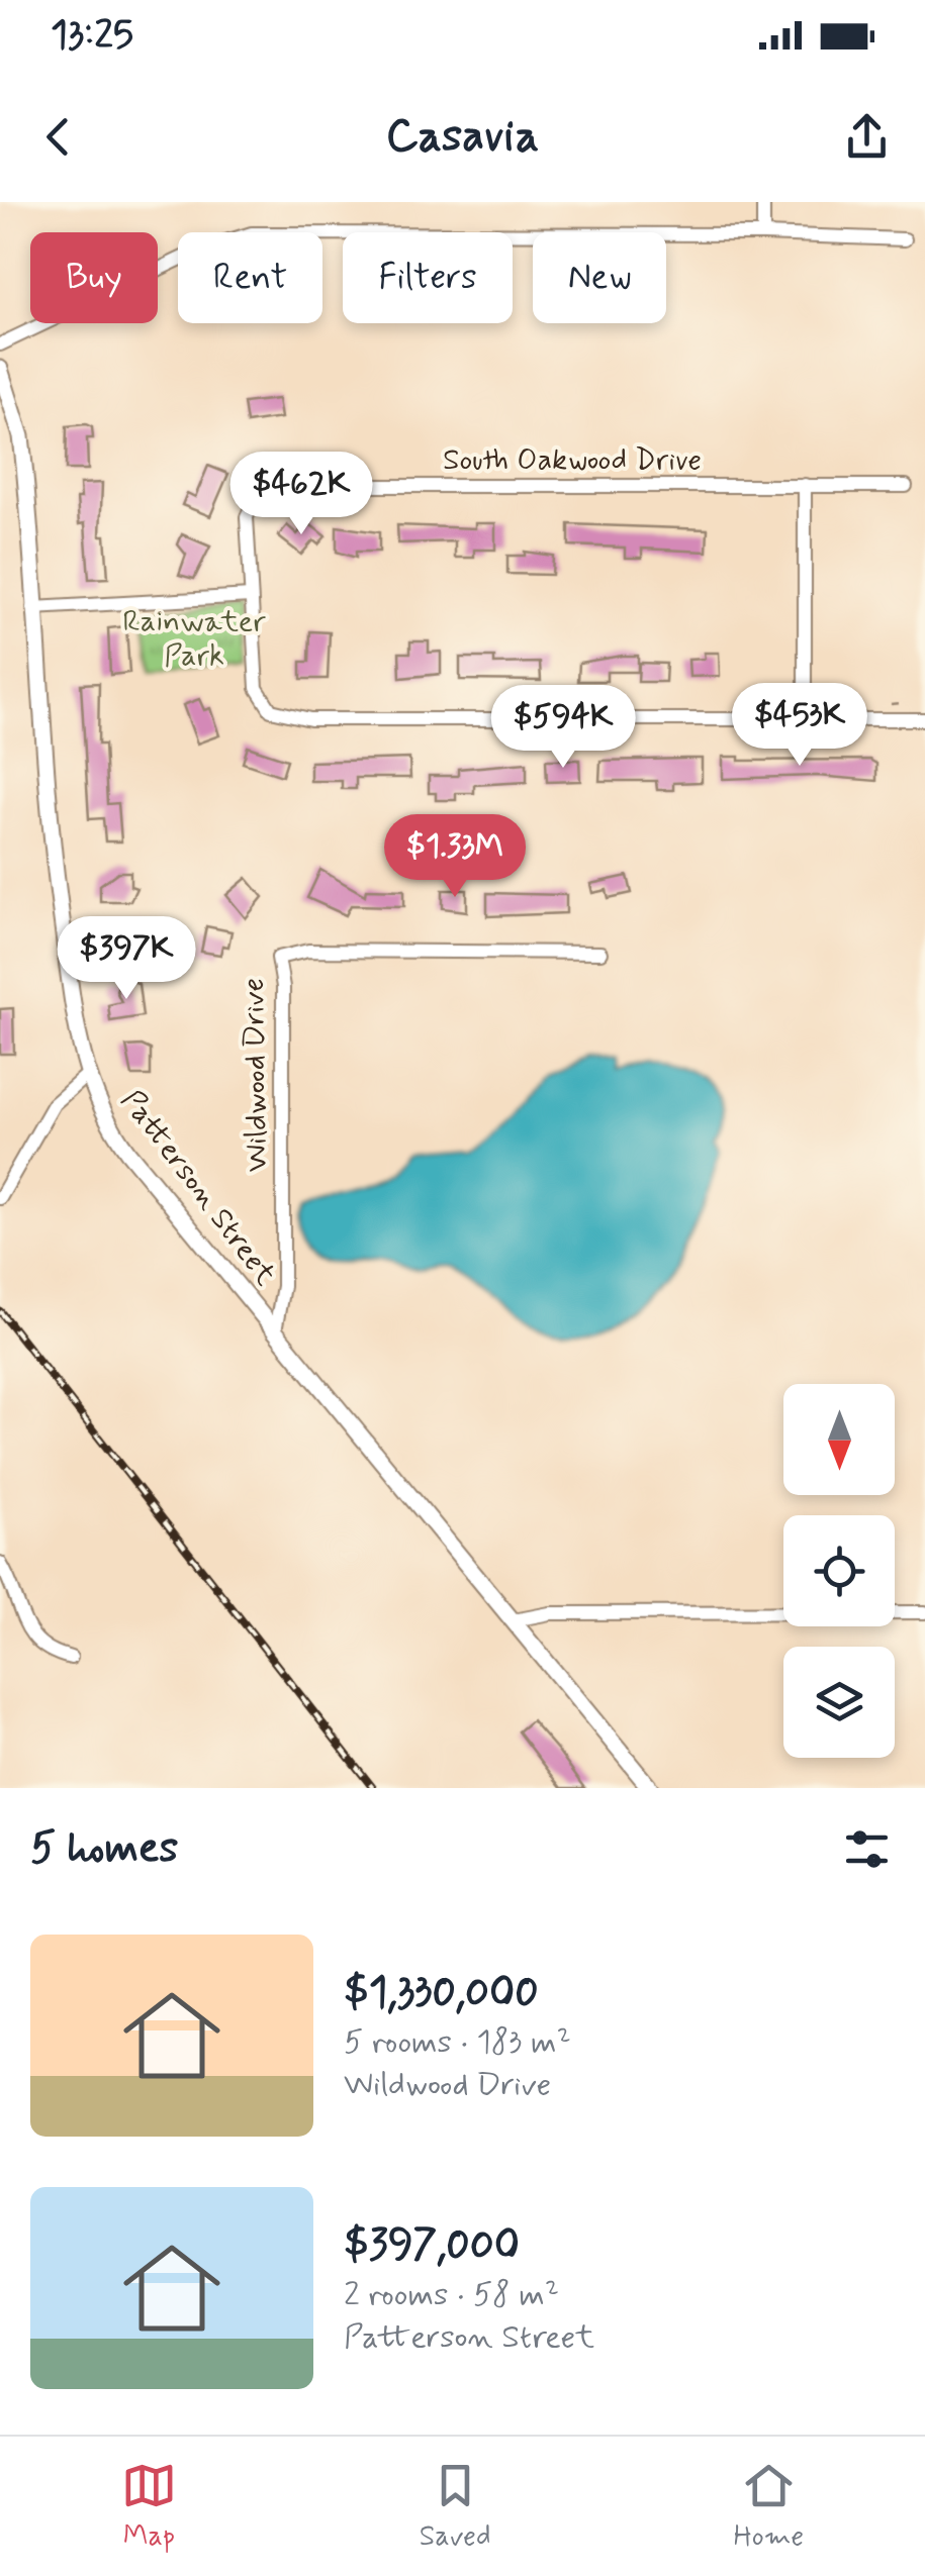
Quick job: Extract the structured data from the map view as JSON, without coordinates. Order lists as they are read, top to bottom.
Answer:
{
  "streets": {
    "street": ["South Oakwood Drive", "Wildwood Drive", "Patterson Street"]
  },
  "crossings": [
    ["Wildwood Drive", "Patterson Street"]
  ],
  "parks": ["Rainwater Park"],
  "north": "bottom",
  "page": {
    "status": "13:25",
    "header": "Casavia",
    "chip": [
      "Buy",
      "Rent",
      "Filters",
      "New"
    ],
    "price": [
      "$462K",
      "$453K",
      "$594K",
      "$1.33M",
      "$397K"
    ],
    "heading": "5 homes",
    "list": [
      {
        "name": "$1,330,000",
        "note": "5 rooms · 183 m² · Wildwood Drive"
      },
      {
        "name": "$397,000",
        "note": "2 rooms · 58 m² · Patterson Street"
      }
    ],
    "tabs": ["Map", "Saved", "Home"]
  }
}
